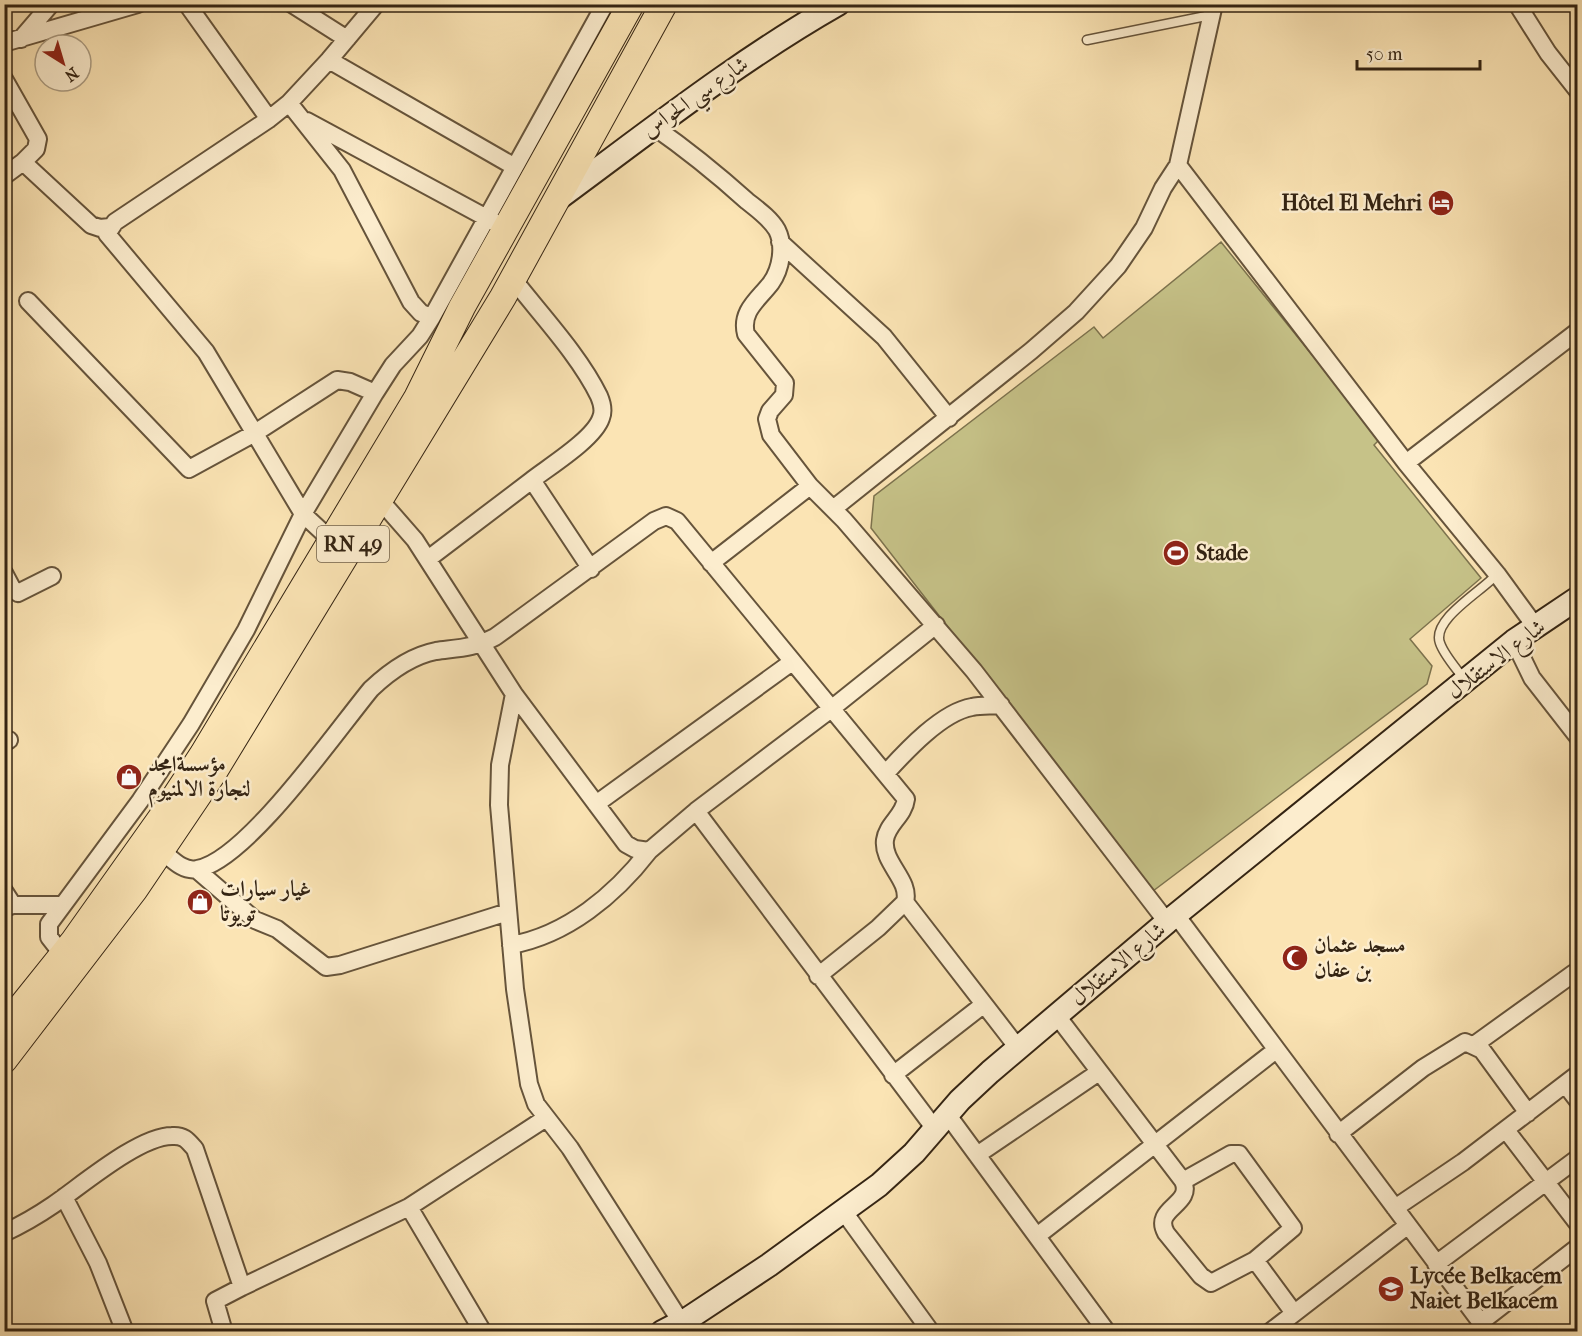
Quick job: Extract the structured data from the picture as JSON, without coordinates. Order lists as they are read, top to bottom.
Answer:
{
  "streets": {
    "main road": ["RN 49"],
    "street": ["شارع سي الحواس", "شارع الاستقلال"]
  },
  "crossings": [
    ["شارع سي الحواس", "RN 49"]
  ],
  "places": {
    "hotel": ["Hôtel El Mehri"],
    "sports": ["Stade"],
    "shop": ["مؤسسةامجد لنجارة الالمنيوم", "غيار سيارات تويوتا"],
    "mosque": ["مسجد عثمان بن عفان"],
    "school or university": ["Lycée Belkacem Naiet Belkacem"]
  },
  "scale_bar": "50 m",
  "north": "bottom right"
}
